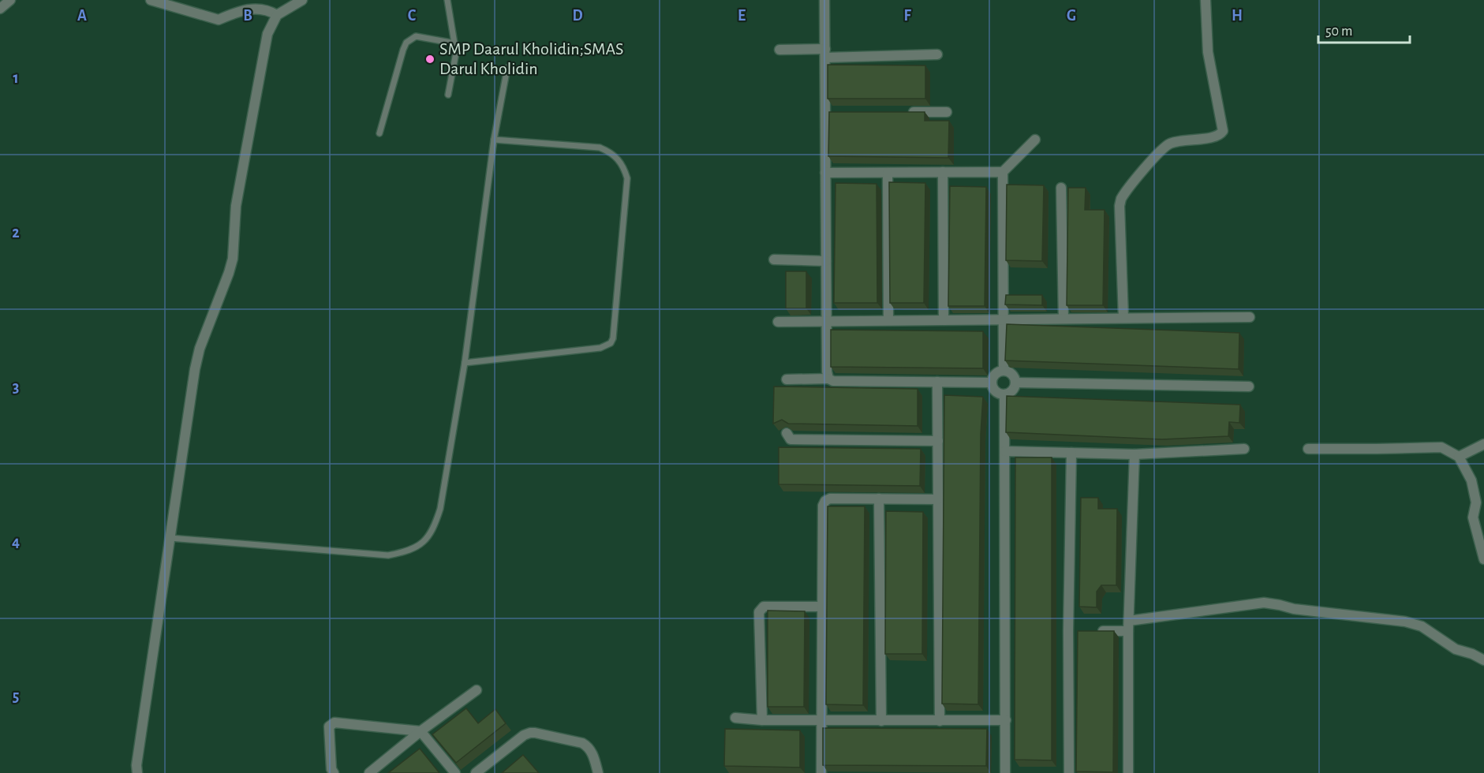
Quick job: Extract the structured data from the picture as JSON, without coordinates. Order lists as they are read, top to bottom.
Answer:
{
  "places": ["SMP Daarul Kholidin;SMAS Darul Kholidin"],
  "scale_bar": "50 m",
  "grid": {
    "columns": [
      "A",
      "B",
      "C",
      "D",
      "E",
      "F",
      "G",
      "H"
    ],
    "rows": [
      "1",
      "2",
      "3",
      "4",
      "5"
    ]
  }
}
